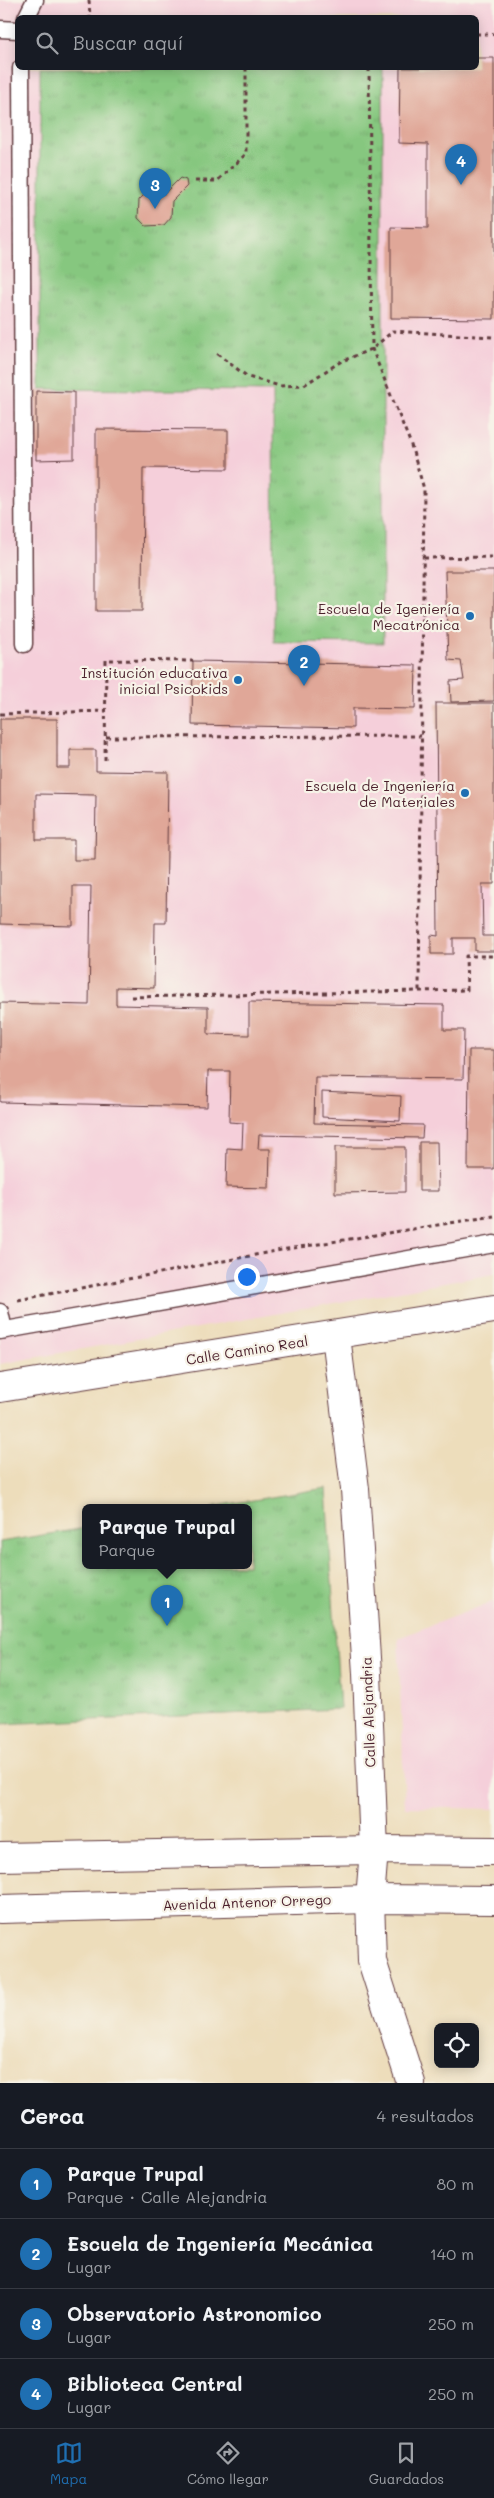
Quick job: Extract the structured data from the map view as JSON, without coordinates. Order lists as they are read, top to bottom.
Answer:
{
  "streets": {
    "street": ["Calle Camino Real", "Calle Alejandria", "Avenida Antenor Orrego"]
  },
  "crossings": [
    ["Calle Camino Real", "Calle Alejandria"],
    ["Calle Alejandria", "Avenida Antenor Orrego"]
  ],
  "places": ["Escuela de Igeniería Mecatrónica", "Institución educativa inicial Psicokids", "Escuela de Ingeniería de Materiales"],
  "page": {
    "search": "Buscar aquí",
    "pins": [
      "4",
      "3",
      "2",
      "1"
    ],
    "popup": ["Parque Trupal", "Parque"],
    "heading": ["Cerca", "4 resultados"],
    "list": [
      {
        "mark": "1",
        "name": "Parque Trupal",
        "note": "Parque · Calle Alejandria",
        "value": "80 m"
      },
      {
        "mark": "2",
        "name": "Escuela de Ingeniería Mecánica",
        "note": "Lugar",
        "value": "140 m"
      },
      {
        "mark": "3",
        "name": "Observatorio Astronomico",
        "note": "Lugar",
        "value": "250 m"
      },
      {
        "mark": "4",
        "name": "Biblioteca Central",
        "note": "Lugar",
        "value": "250 m"
      }
    ],
    "nav": ["Mapa", "Cómo llegar", "Guardados"]
  }
}
